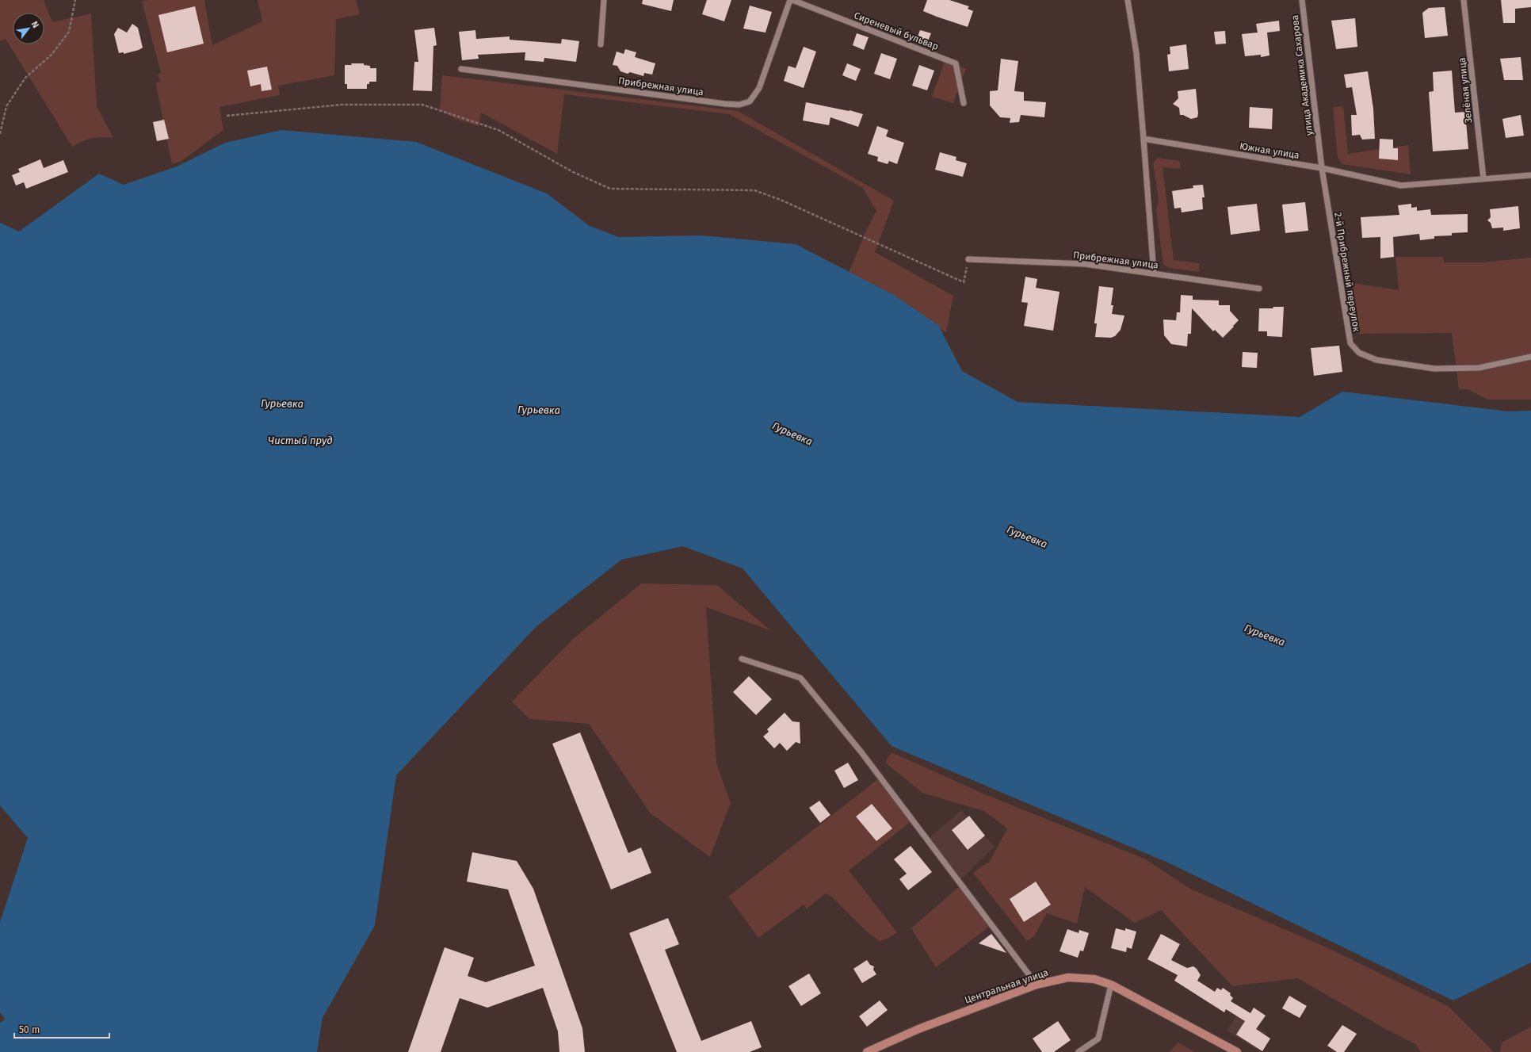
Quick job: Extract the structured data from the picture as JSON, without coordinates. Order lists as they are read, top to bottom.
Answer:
{
  "streets": {
    "main road": ["Центральная улица"],
    "street": [
      "Сиреневый бульвар",
      "улица Академика Сахарова",
      "Прибрежная улица",
      "Зелёная улица",
      "Южная улица",
      "2-й Прибрежный переулок"
    ]
  },
  "crossings": [
    ["Сиреневый бульвар", "Прибрежная улица"],
    ["улица Академика Сахарова", "Южная улица"],
    ["улица Академика Сахарова", "2-й Прибрежный переулок"],
    ["Зелёная улица", "Южная улица"],
    ["Южная улица", "2-й Прибрежный переулок"]
  ],
  "water": ["Гурьевка", "Чистый пруд"],
  "scale_bar": "50 m",
  "north": "top right"
}
